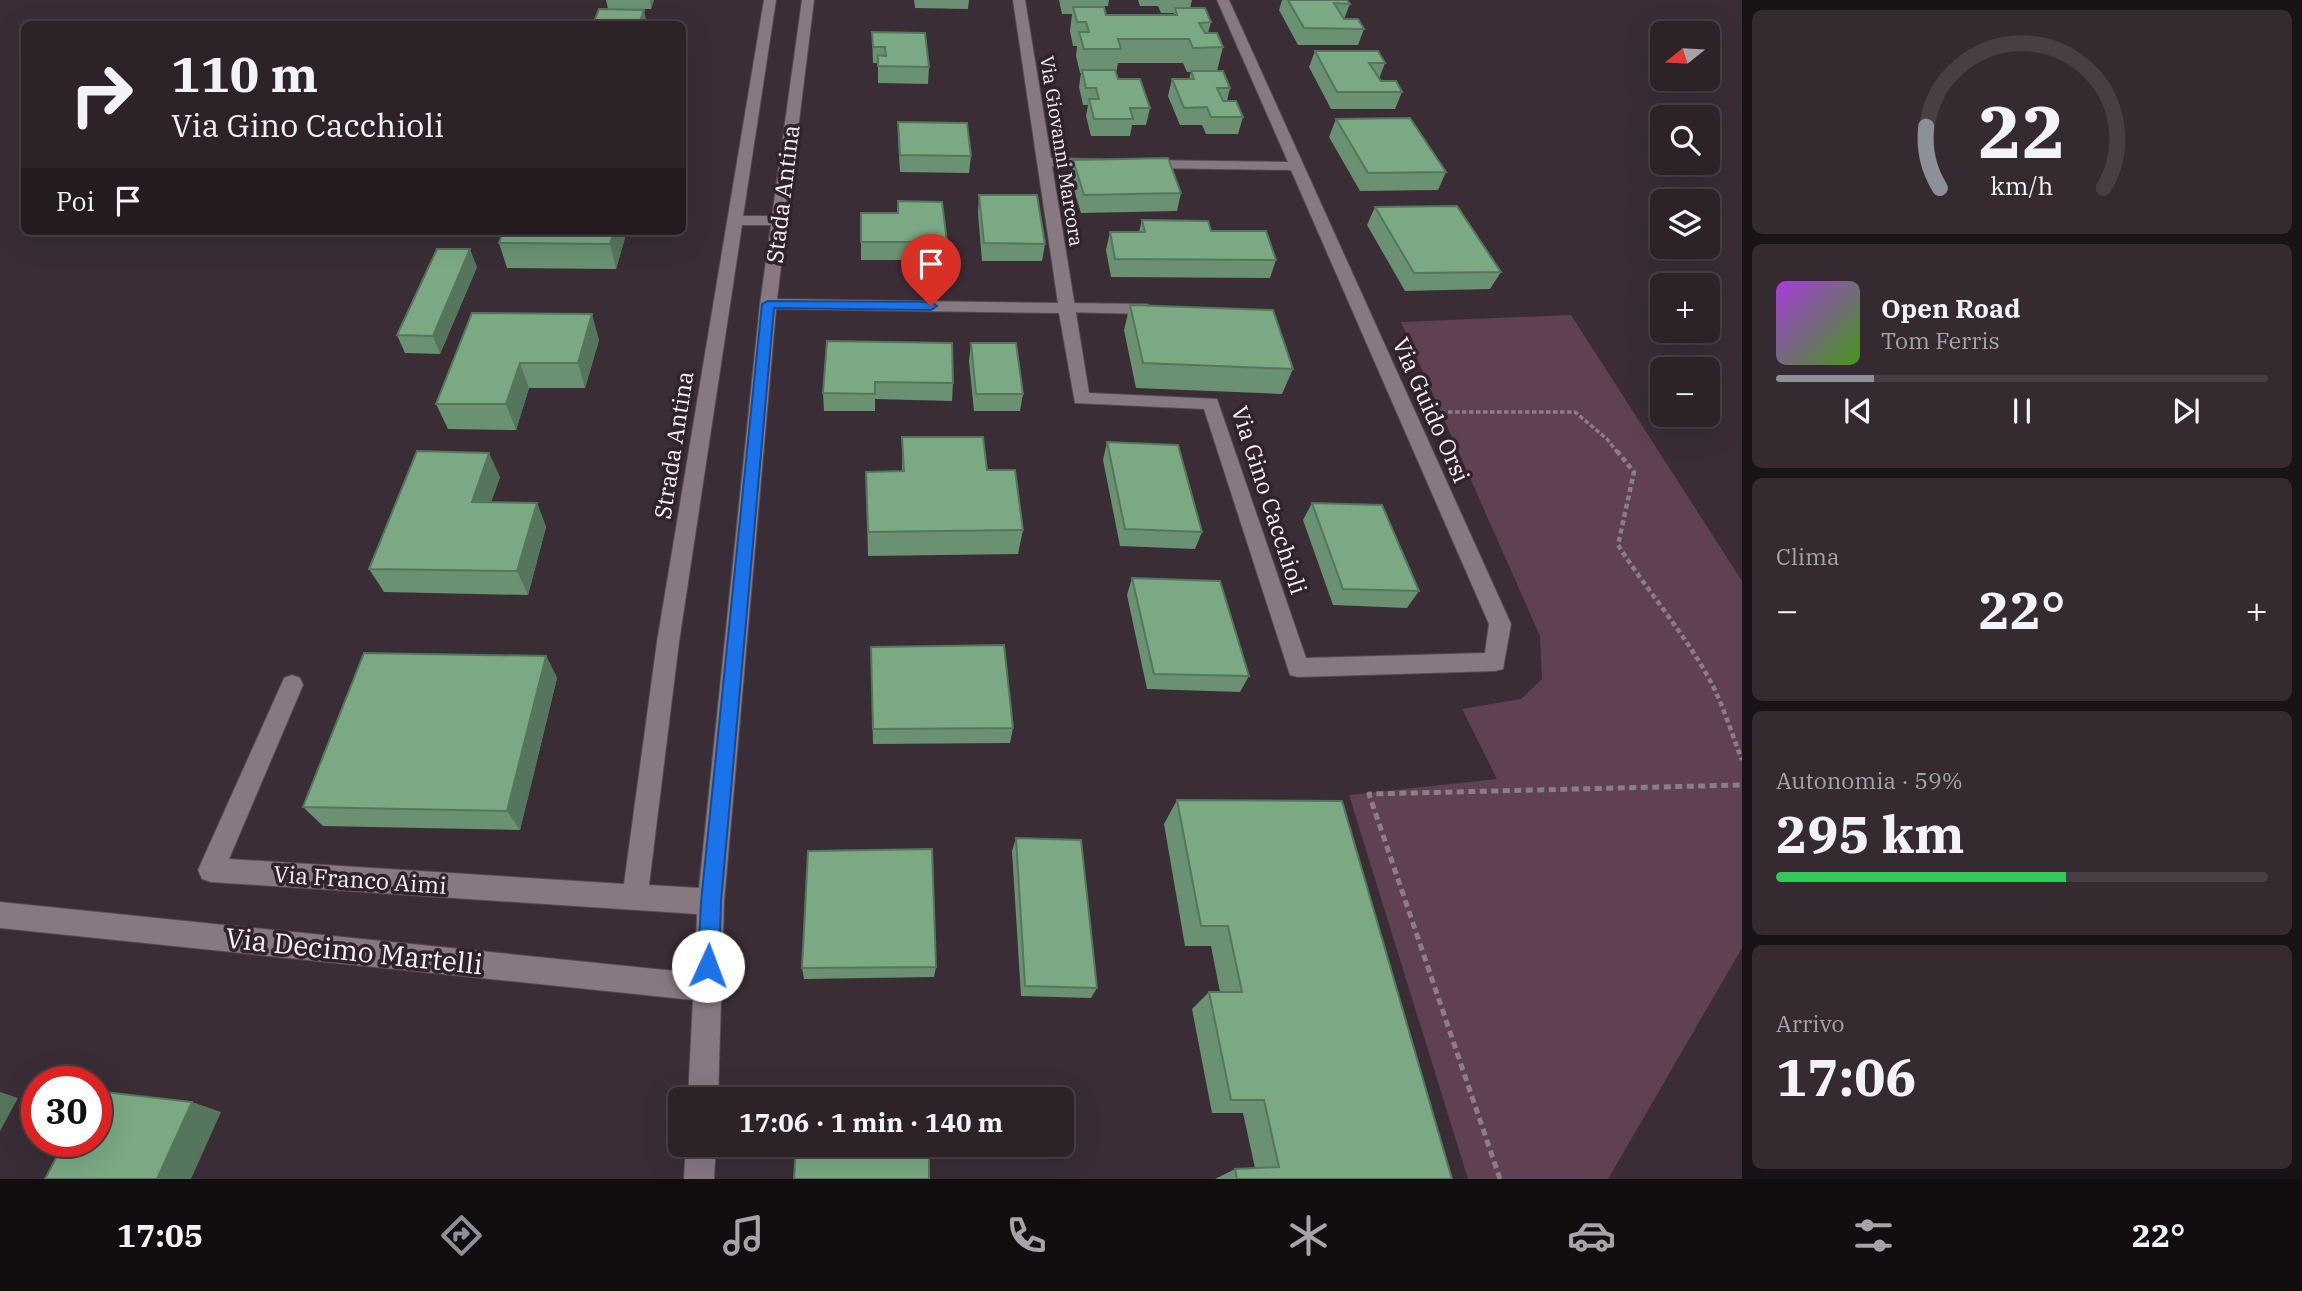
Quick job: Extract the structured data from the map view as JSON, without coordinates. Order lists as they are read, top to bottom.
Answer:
{
  "streets": {
    "street": [
      "Via Giovanni Marcora",
      "Stada Antina",
      "Via Guido Orsi",
      "Strada Antina",
      "Via Gino Cacchioli",
      "Via Franco Aimi",
      "Via Decimo Martelli"
    ]
  },
  "crossings": [
    ["Via Giovanni Marcora", "Via Gino Cacchioli"],
    ["Stada Antina", "Via Franco Aimi"],
    ["Stada Antina", "Via Decimo Martelli"],
    ["Via Guido Orsi", "Via Gino Cacchioli"],
    ["Strada Antina", "Via Franco Aimi"]
  ],
  "north": "left",
  "page": {
    "map_buttons": ["+", "−"],
    "turn": ["110 m", "Via Gino Cacchioli"],
    "then": "Poi",
    "song": ["Open Road", "Tom Ferris"],
    "tile": [
      "Clima",
      ["Autonomia · 59%", "295 km"],
      ["Arrivo", "17:06"]
    ],
    "heat": ["−", "22°", "+"],
    "limit": "30",
    "trip": "17:06 · 1 min · 140 m",
    "tabs": ["17:05", "22°"],
    "gauge": ["22", "km/h"]
  }
}
